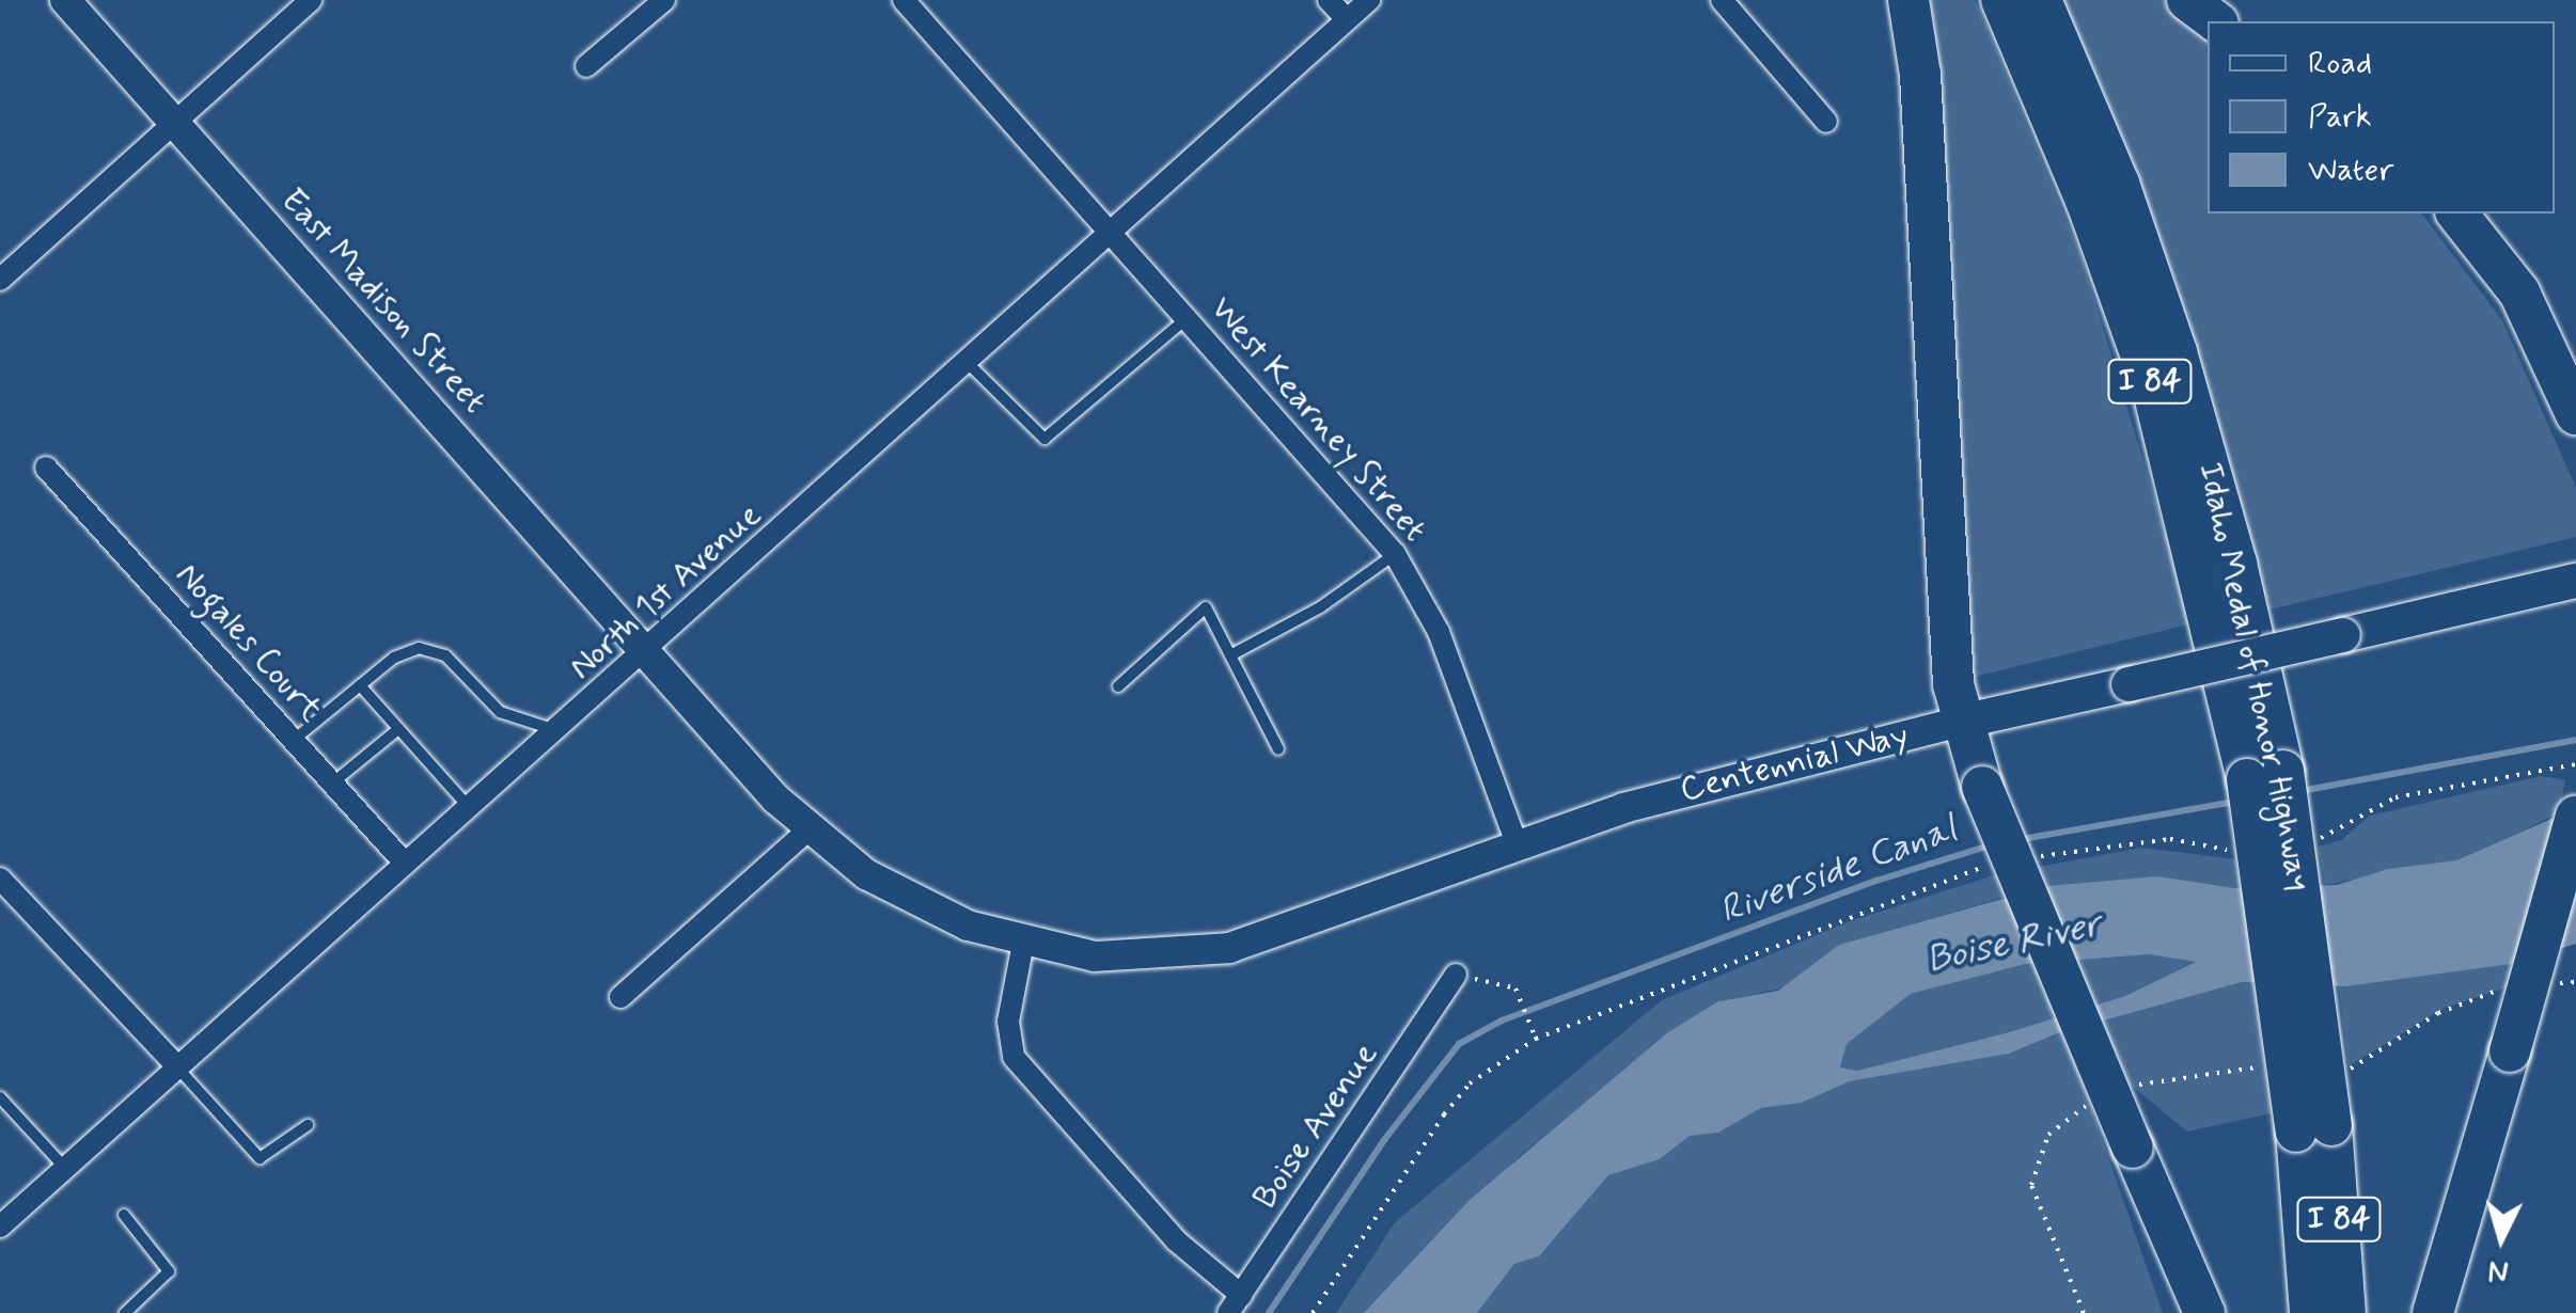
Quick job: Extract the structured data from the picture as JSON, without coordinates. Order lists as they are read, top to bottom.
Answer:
{
  "streets": {
    "highway": ["I 84", "Idaho Medal of Honor Highway"],
    "main road": ["East Madison Street", "Centennial Way"],
    "street": [
      "West Kearney Street",
      "North 1st Avenue",
      "Nogales Court",
      "Boise Avenue"
    ]
  },
  "crossings": [
    ["East Madison Street", "North 1st Avenue"],
    ["East Madison Street", "Centennial Way"],
    ["I 84", "Idaho Medal of Honor Highway"],
    ["West Kearney Street", "North 1st Avenue"],
    ["West Kearney Street", "Centennial Way"],
    ["North 1st Avenue", "Nogales Court"]
  ],
  "water": ["Riverside Canal", "Boise River"],
  "legend": ["Road", "Park", "Water"],
  "north": "bottom"
}
